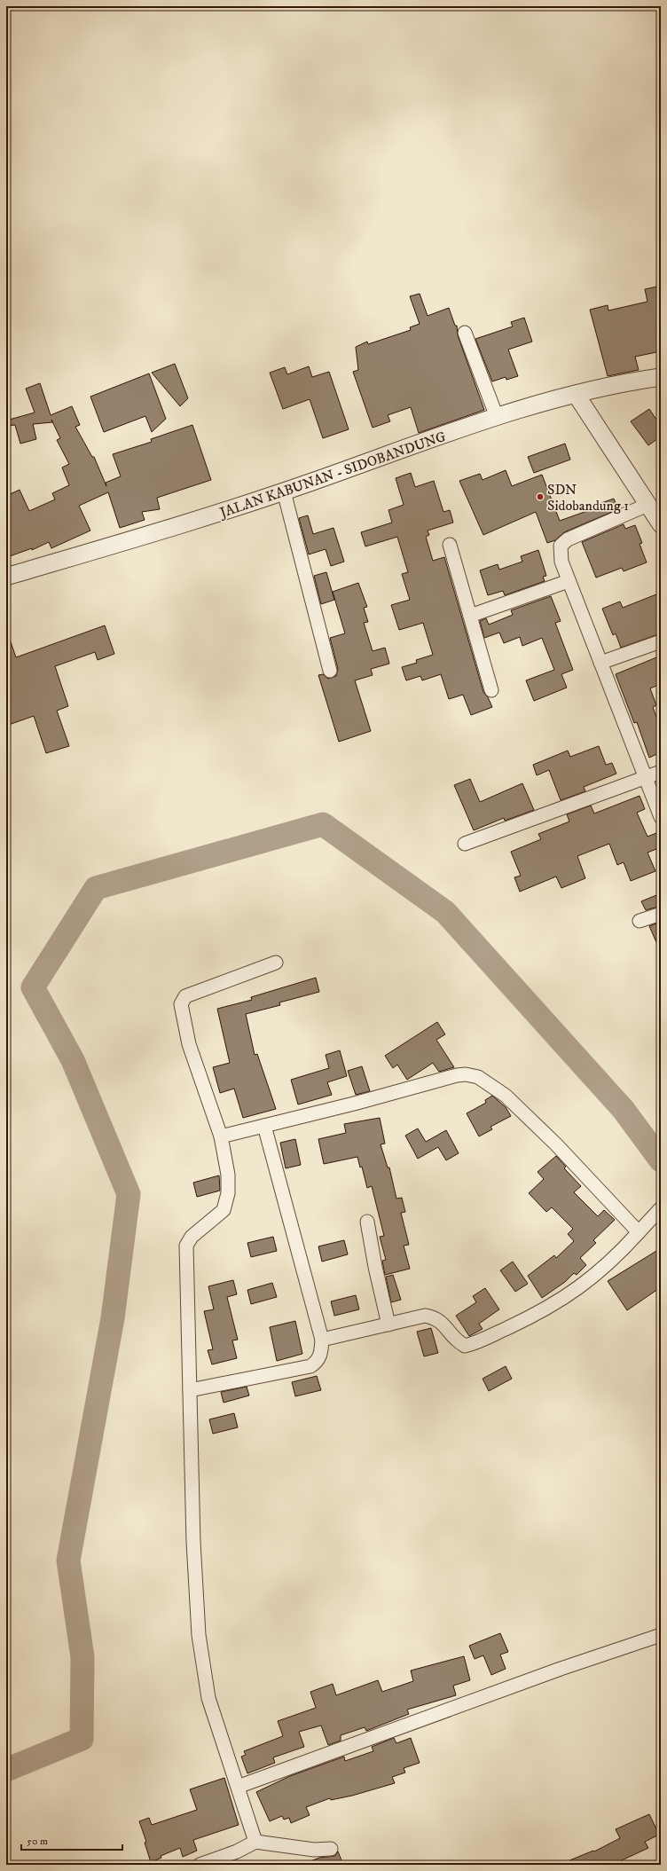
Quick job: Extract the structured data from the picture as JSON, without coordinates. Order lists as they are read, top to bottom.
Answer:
{
  "streets": {
    "street": ["JALAN KABUNAN - SIDOBANDUNG"]
  },
  "places": ["SDN Sidobandung 1"],
  "scale_bar": "50 m"
}
